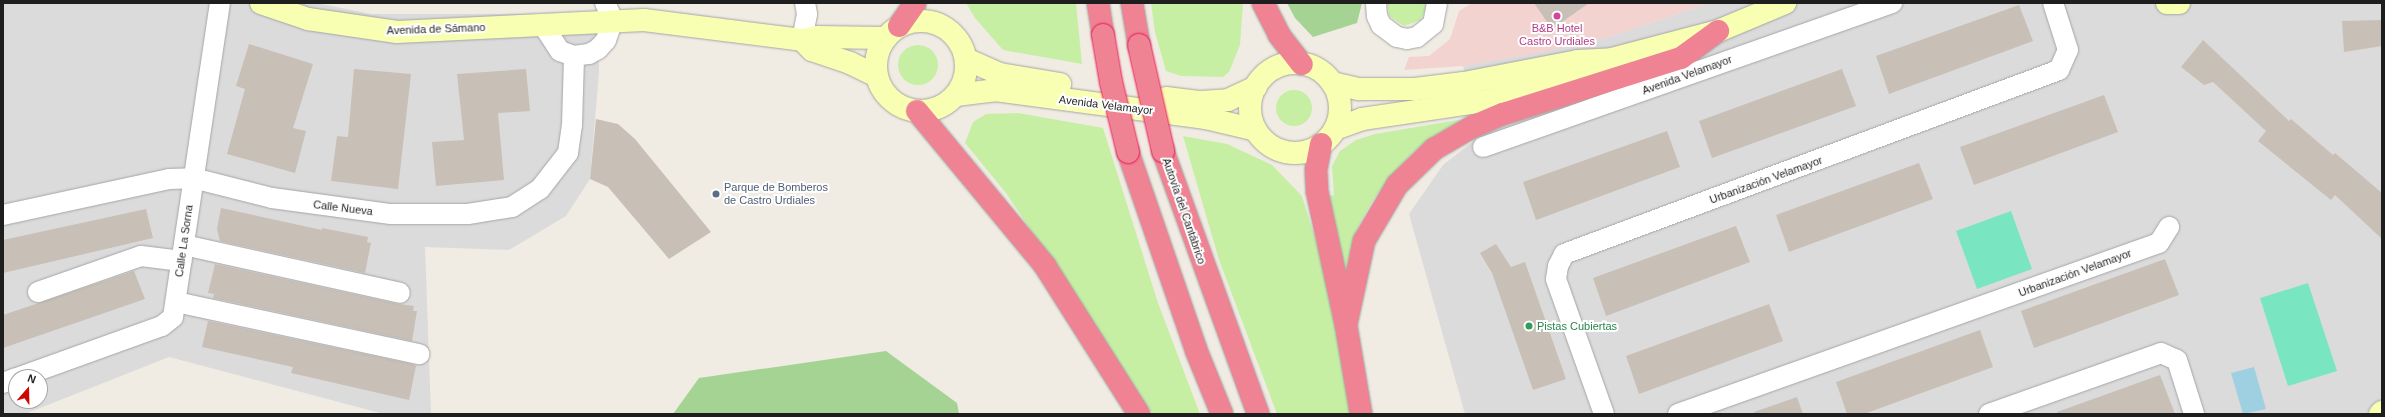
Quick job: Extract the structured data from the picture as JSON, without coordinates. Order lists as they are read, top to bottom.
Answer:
{
  "streets": {
    "highway": ["Autovía del Cantábrico"],
    "street": [
      "Avenida de Sámano",
      "Avenida Velamayor",
      "Urbanización Velamayor",
      "Calle Nueva",
      "Calle La Sorna"
    ]
  },
  "crossings": [
    ["Avenida de Sámano", "Avenida Velamayor"],
    ["Calle Nueva", "Calle La Sorna"]
  ],
  "places": ["B&B Hotel Castro Urdiales", "Parque de Bomberos de Castro Urdiales", "Pistas Cubiertas"],
  "north": "top"
}
